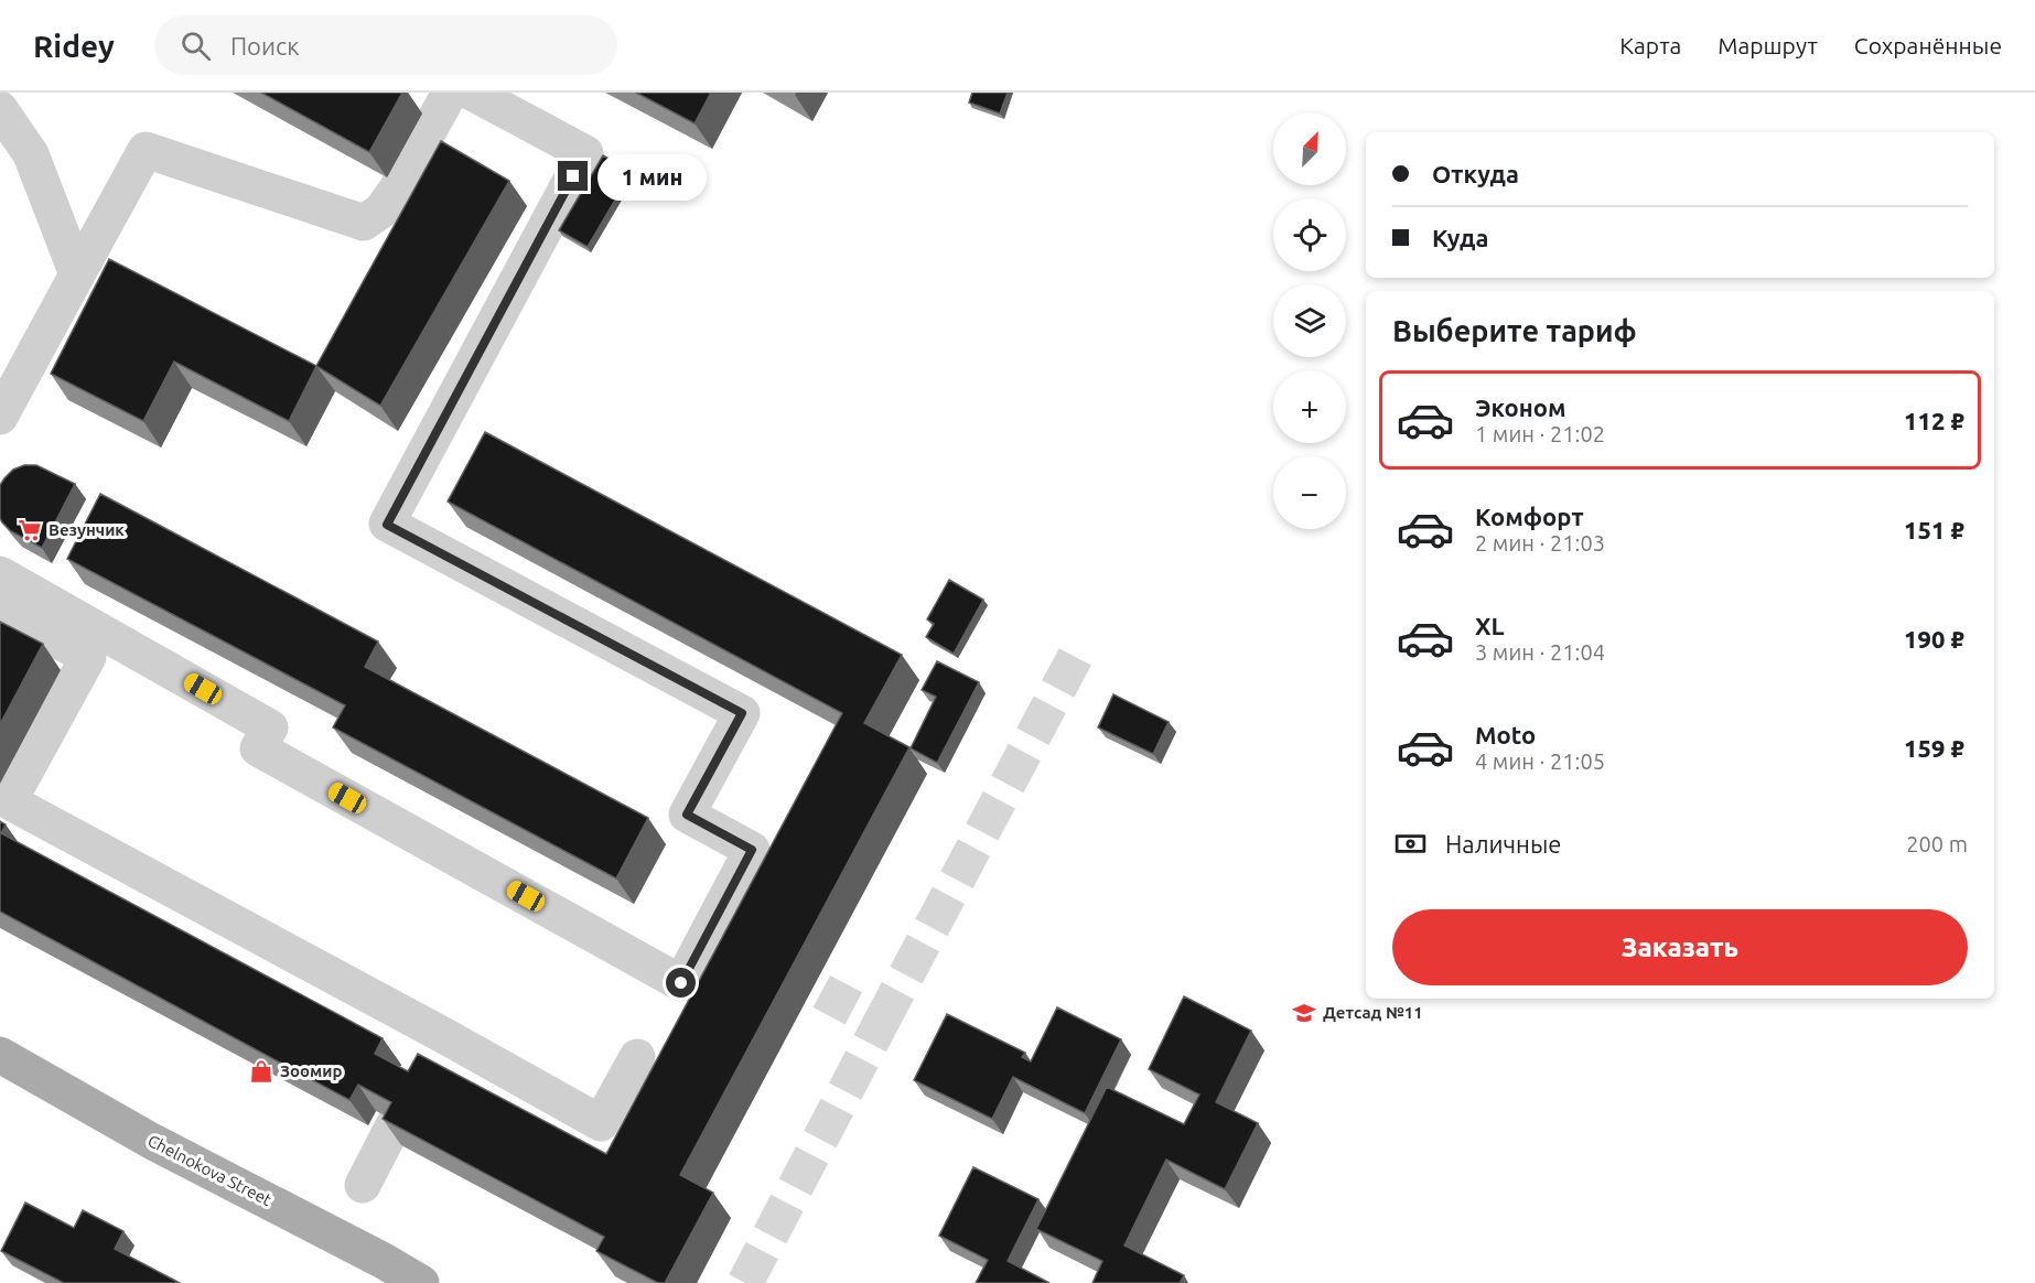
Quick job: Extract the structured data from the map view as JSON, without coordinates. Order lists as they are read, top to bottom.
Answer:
{
  "streets": {
    "main road": ["Chelnokova Street"]
  },
  "places": {
    "supermarket": ["Везунчик"],
    "school or university": ["Детсад №11"],
    "shop": ["Зоомир"]
  },
  "north": "top right",
  "page": {
    "header": "Ridey",
    "search": "Поиск",
    "nav": ["Карта", "Маршрут", "Сохранённые"],
    "map_buttons": ["+", "−"],
    "banner": ["Откуда", "Куда"],
    "bubble": "1 мин",
    "heading": "Выберите тариф",
    "list": [
      {
        "name": "Эконом",
        "note": "1 мин · 21:02",
        "value": "112 ₽"
      },
      {
        "name": "Комфорт",
        "note": "2 мин · 21:03",
        "value": "151 ₽"
      },
      {
        "name": "XL",
        "note": "3 мин · 21:04",
        "value": "190 ₽"
      },
      {
        "name": "Moto",
        "note": "4 мин · 21:05",
        "value": "159 ₽"
      }
    ],
    "pay": ["Наличные", "200 m"],
    "buttons": "Заказать"
  }
}
